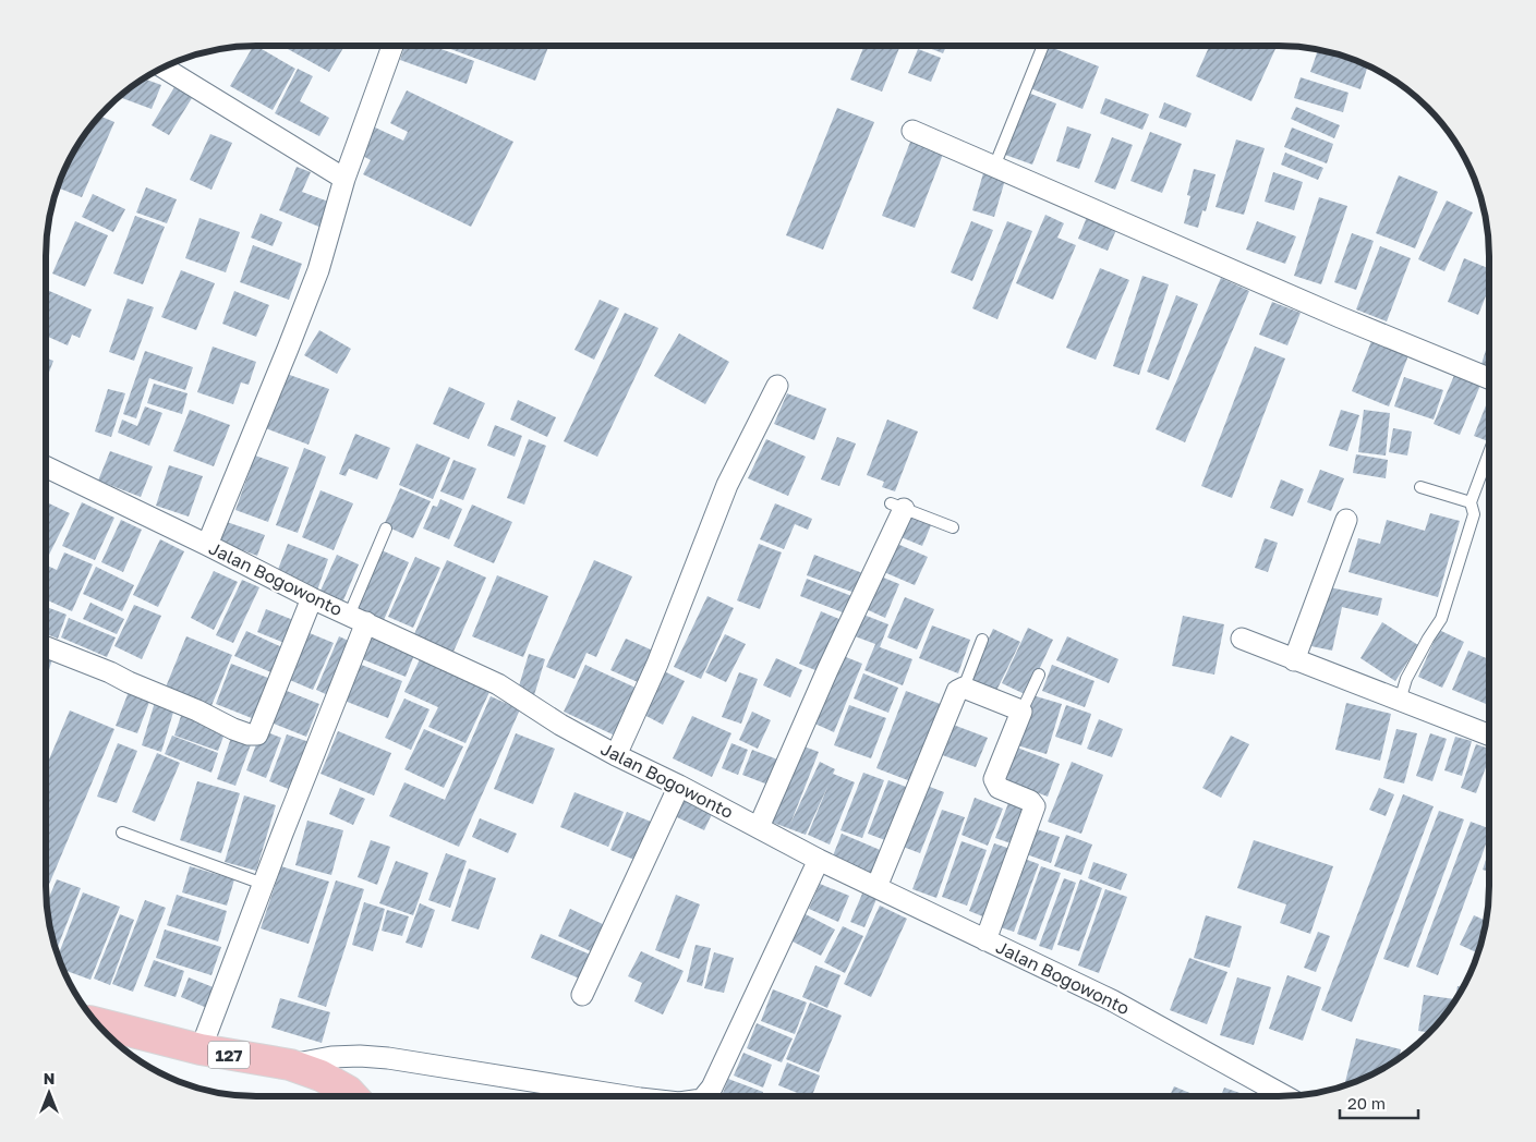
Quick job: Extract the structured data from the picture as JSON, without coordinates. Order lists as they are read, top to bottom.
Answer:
{
  "streets": {
    "main road": ["127"],
    "street": ["Jalan Bogowonto"]
  },
  "scale_bar": "20 m",
  "north": "top"
}
